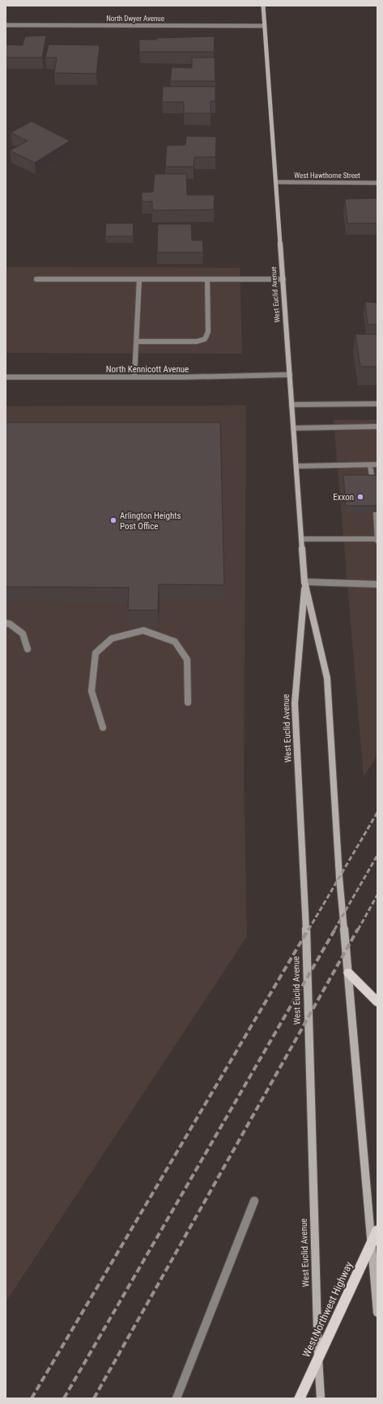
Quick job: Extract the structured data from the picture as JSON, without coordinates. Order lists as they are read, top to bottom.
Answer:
{
  "streets": {
    "main road": ["West Euclid Avenue", "West Northwest Highway"],
    "street": ["North Dwyer Avenue", "West Hawthorne Street", "North Kennicott Avenue"]
  },
  "crossings": [
    ["North Dwyer Avenue", "West Euclid Avenue"],
    ["West Hawthorne Street", "West Euclid Avenue"],
    ["West Euclid Avenue", "North Kennicott Avenue"],
    ["West Euclid Avenue", "West Northwest Highway"]
  ],
  "places": ["Exxon", "Arlington Heights Post Office"]
}
